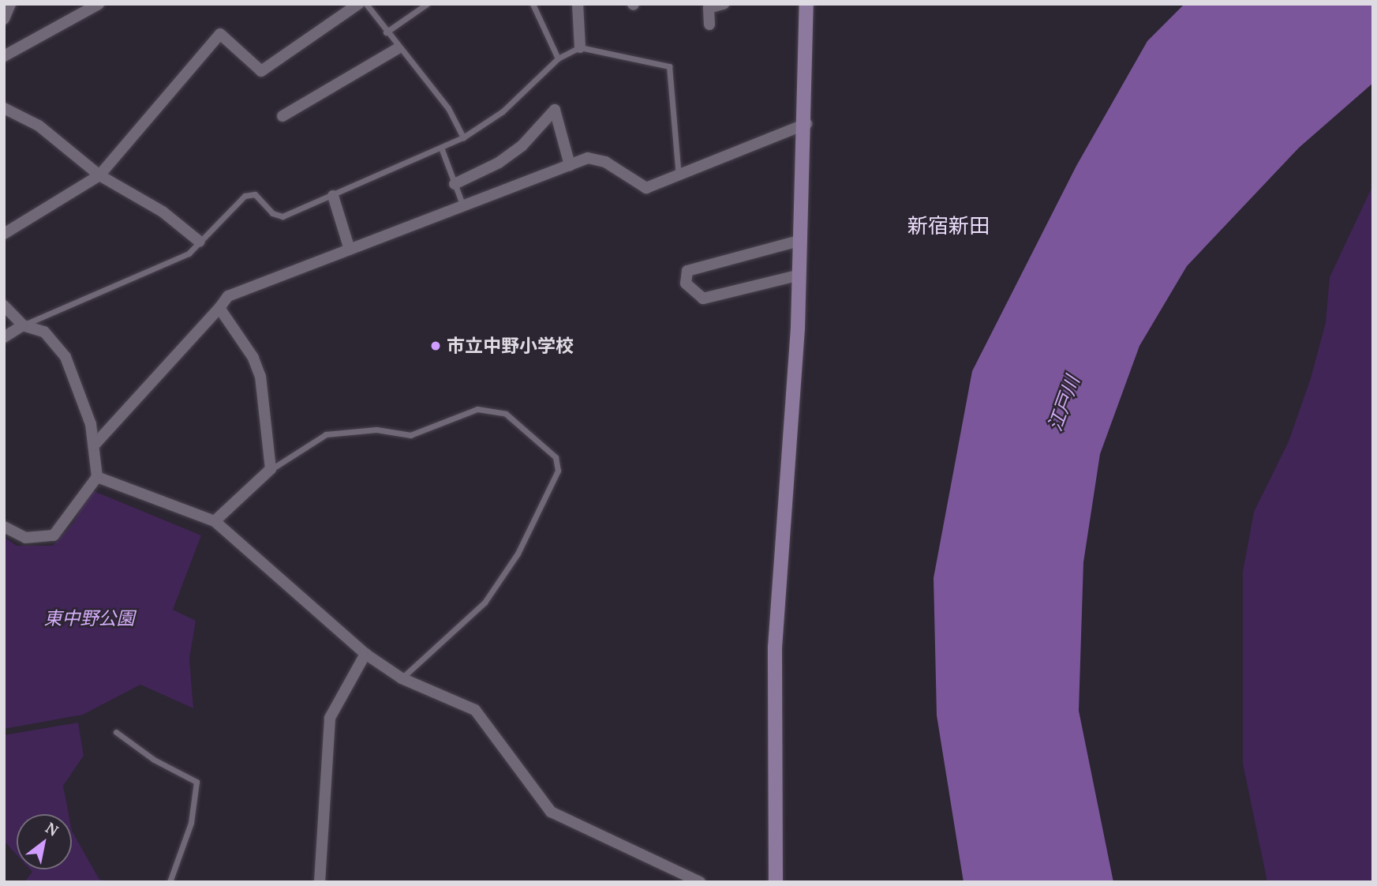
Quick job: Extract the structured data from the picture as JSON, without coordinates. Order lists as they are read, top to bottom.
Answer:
{
  "districts": ["新宿新田"],
  "water": ["江戸川"],
  "parks": ["東中野公園"],
  "places": ["市立中野小学校"],
  "north": "top right"
}
